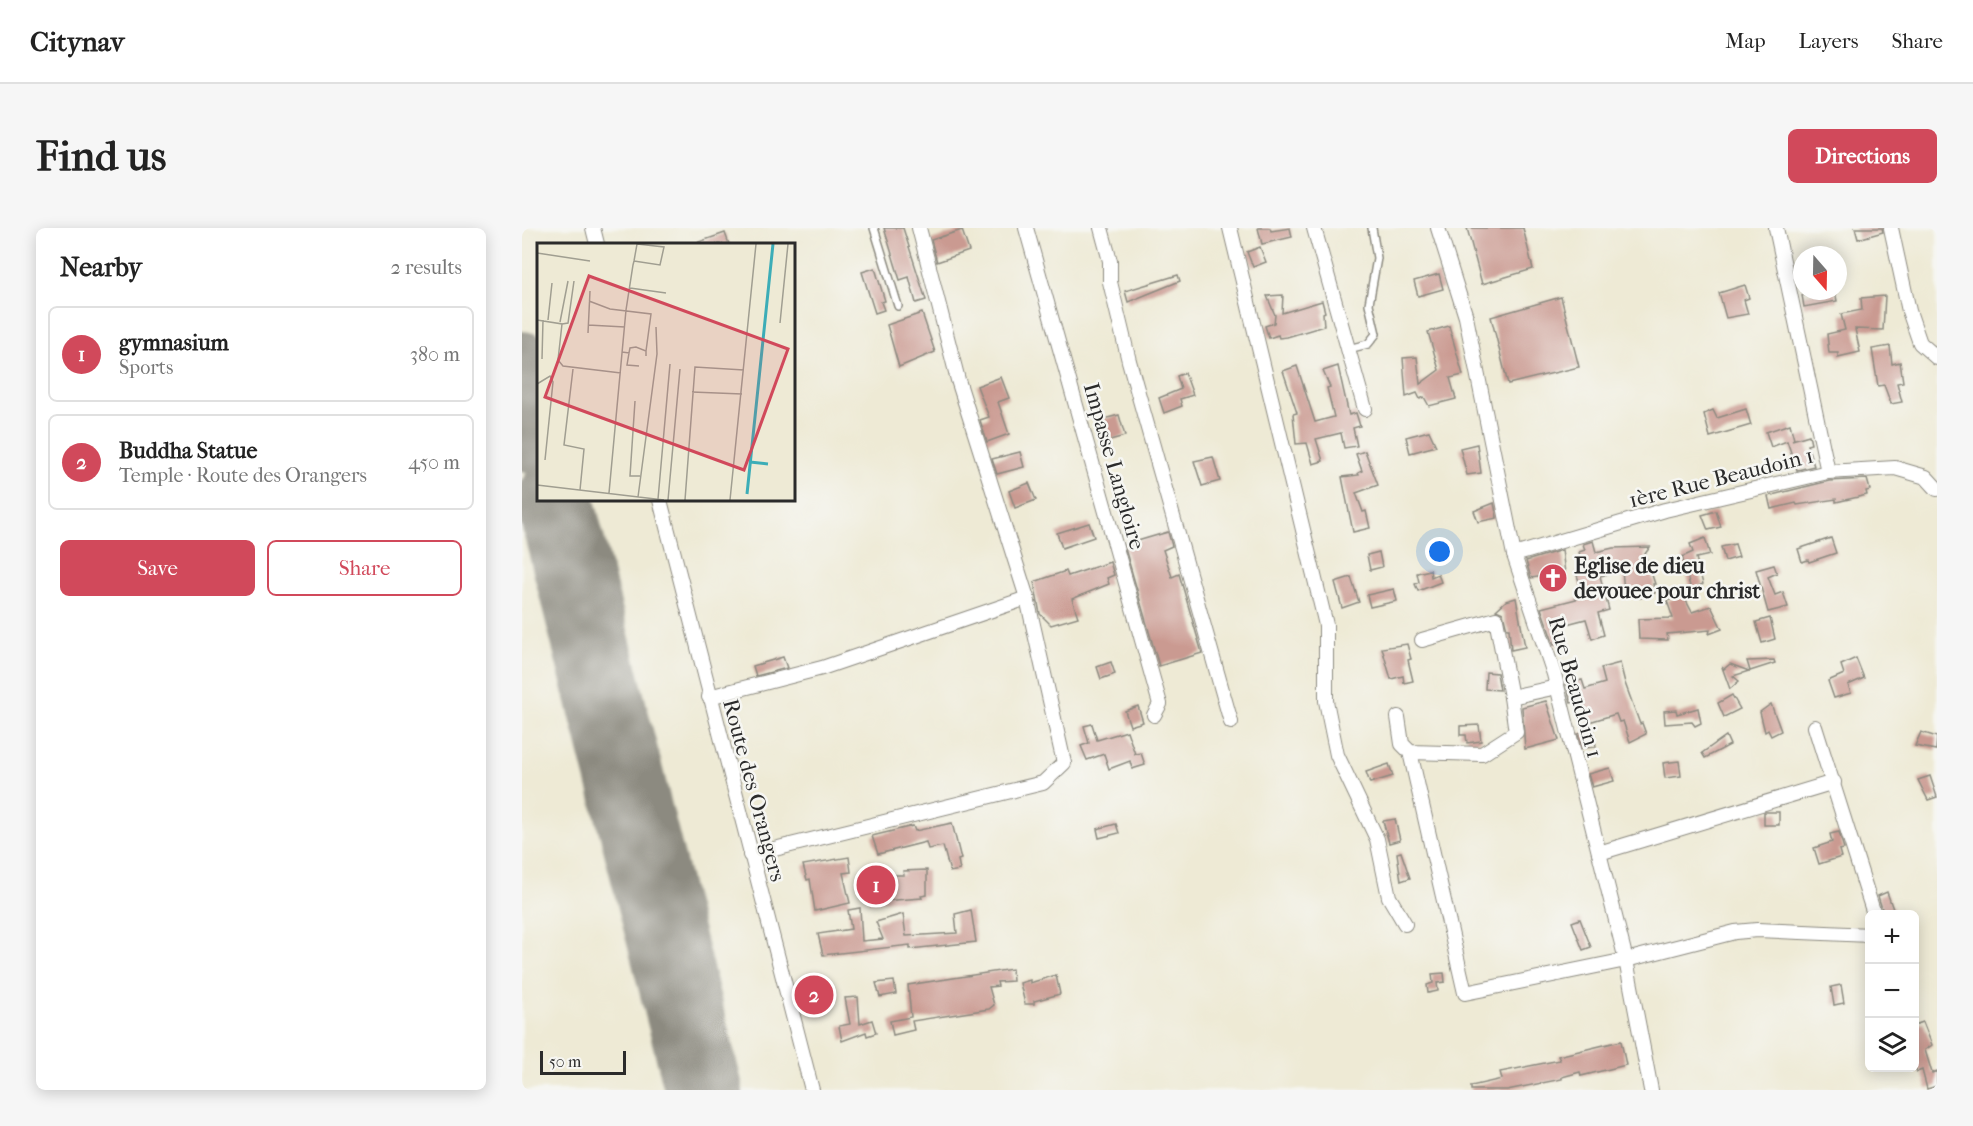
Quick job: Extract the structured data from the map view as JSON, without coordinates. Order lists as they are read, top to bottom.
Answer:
{
  "streets": {
    "street": [
      "Impasse Langloire",
      "1ère Rue Beaudoin 1",
      "Rue Beaudoin 1",
      "Route des Orangers"
    ]
  },
  "crossings": [
    ["1ère Rue Beaudoin 1", "Rue Beaudoin 1"]
  ],
  "places": {
    "church": ["Eglise de dieu devouee pour christ"]
  },
  "scale_bar": "50 m",
  "north": "bottom",
  "page": {
    "header": "Citynav",
    "nav": ["Map", "Layers", "Share"],
    "buttons": [
      "Directions",
      ["Save", "Share"]
    ],
    "title": "Find us",
    "heading": ["Nearby", "2 results"],
    "list": [
      {
        "mark": "1",
        "name": "gymnasium",
        "note": "Sports",
        "value": "380 m"
      },
      {
        "mark": "2",
        "name": "Buddha Statue",
        "note": "Temple · Route des Orangers",
        "value": "450 m"
      }
    ],
    "pins": ["1", "2"],
    "map_buttons": ["+", "−"],
    "scale": "50 m"
  }
}
